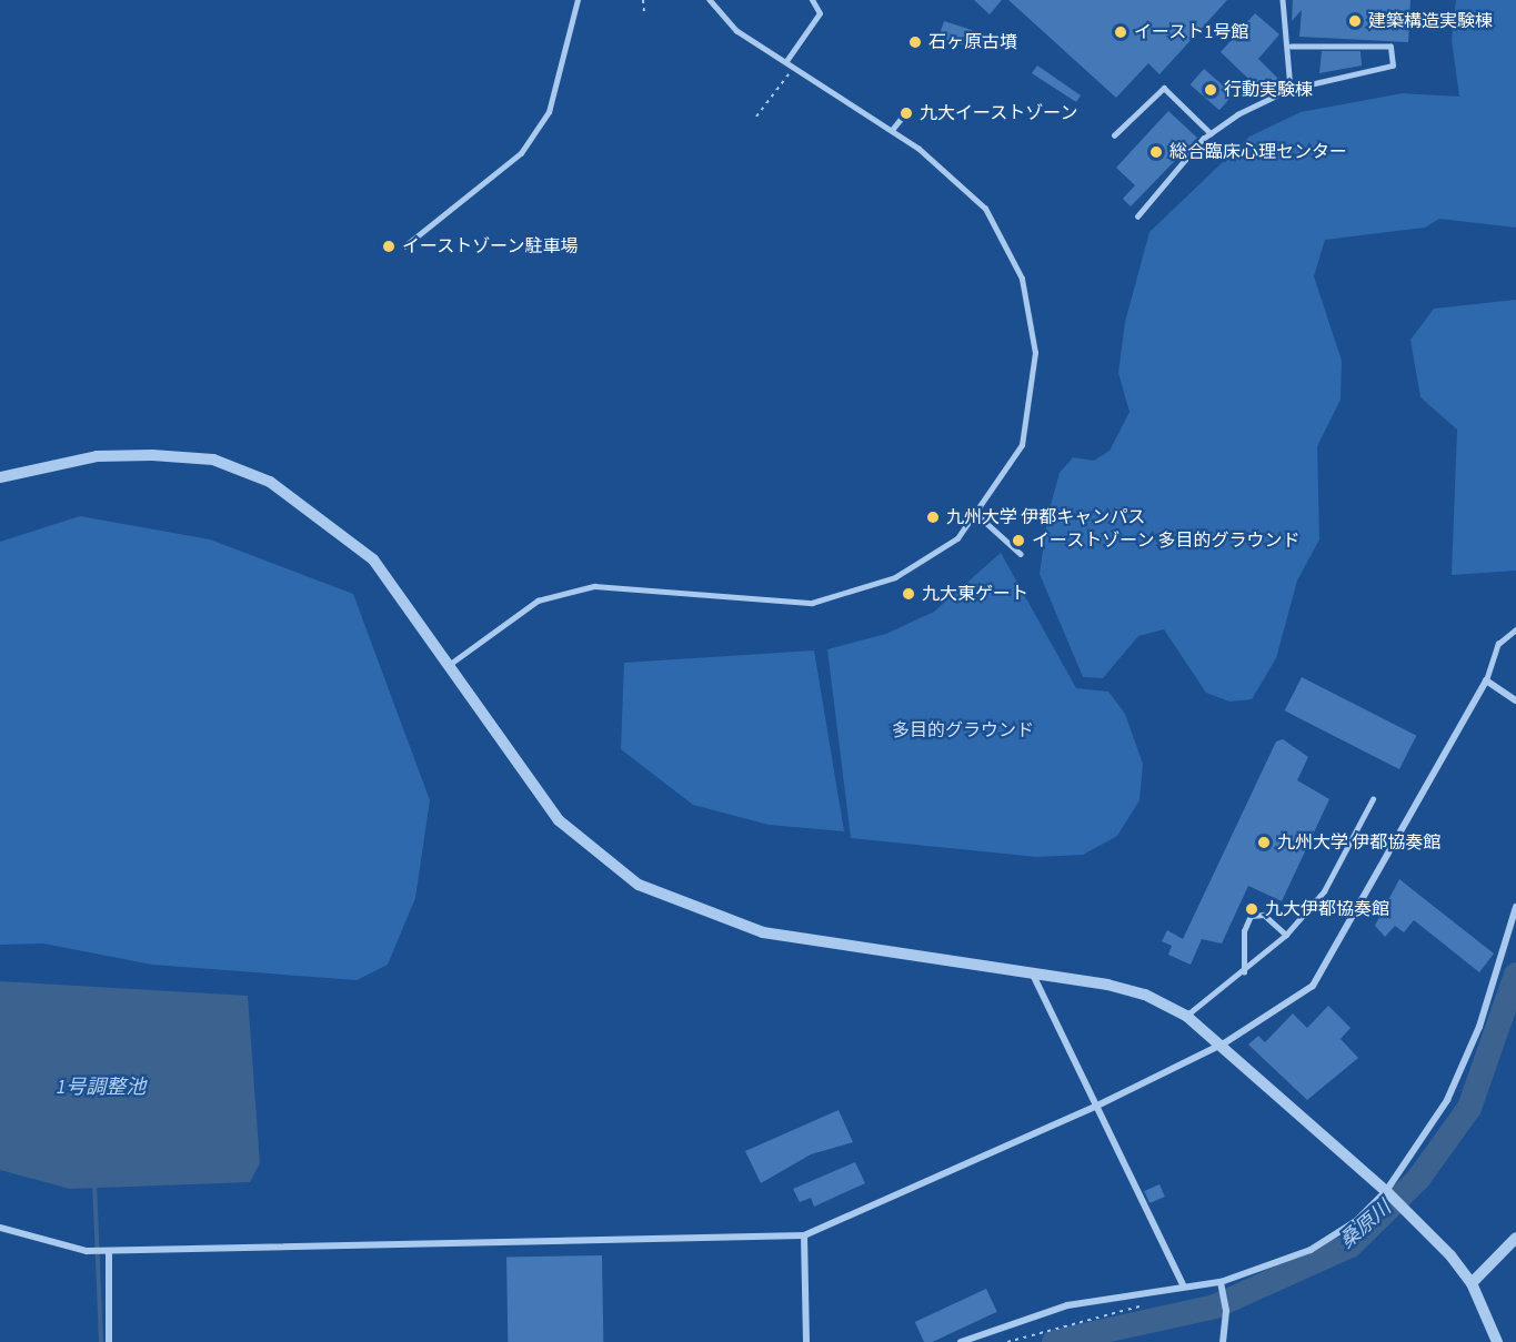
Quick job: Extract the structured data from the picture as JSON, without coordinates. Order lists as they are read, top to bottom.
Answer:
{
  "water": ["1号調整池", "桑原川"],
  "parks": ["多目的グラウンド"],
  "places": [
    "建築構造実験棟",
    "イースト1号館",
    "石ヶ原古墳",
    "行動実験棟",
    "九大イーストゾーン",
    "総合臨床心理センター",
    "イーストゾーン駐車場",
    "九州大学 伊都キャンパス",
    "イーストゾーン 多目的グラウンド",
    "九大東ゲート",
    "九州大学 伊都協奏館",
    "九大伊都協奏館"
  ]
}
